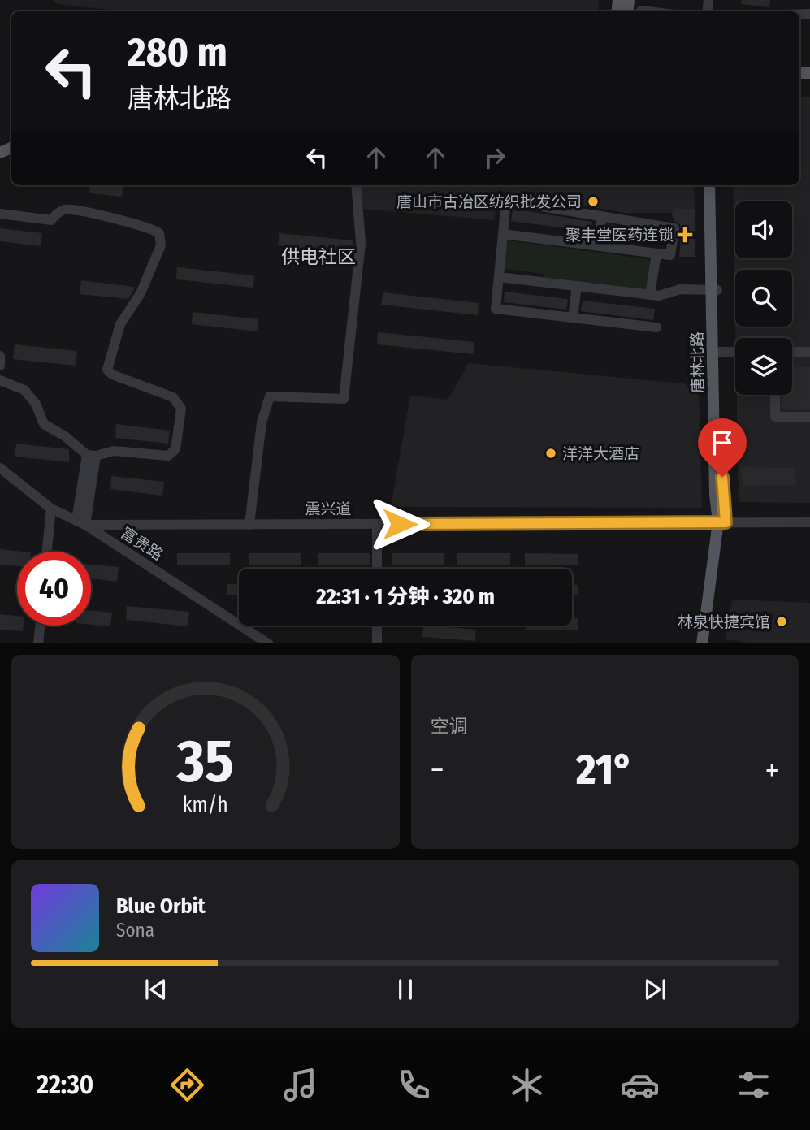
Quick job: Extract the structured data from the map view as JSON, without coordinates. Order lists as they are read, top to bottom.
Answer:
{
  "streets": {
    "main road": ["唐林北路"],
    "street": ["震兴道", "富贵路"]
  },
  "crossings": [
    ["唐林北路", "震兴道"],
    ["震兴道", "富贵路"]
  ],
  "districts": ["供电社区"],
  "places": {
    "other": ["唐山市古冶区纺织批发公司", "洋洋大酒店", "林泉快捷宾馆"],
    "health": ["聚丰堂医药连锁"]
  },
  "page": {
    "turn": ["280 m", "唐林北路"],
    "limit": "40",
    "trip": "22:31 · 1 分钟 · 320 m",
    "tile": "空调",
    "heat": ["−", "21°", "+"],
    "song": ["Blue Orbit", "Sona"],
    "tabs": "22:30",
    "gauge": ["35", "km/h"]
  }
}
